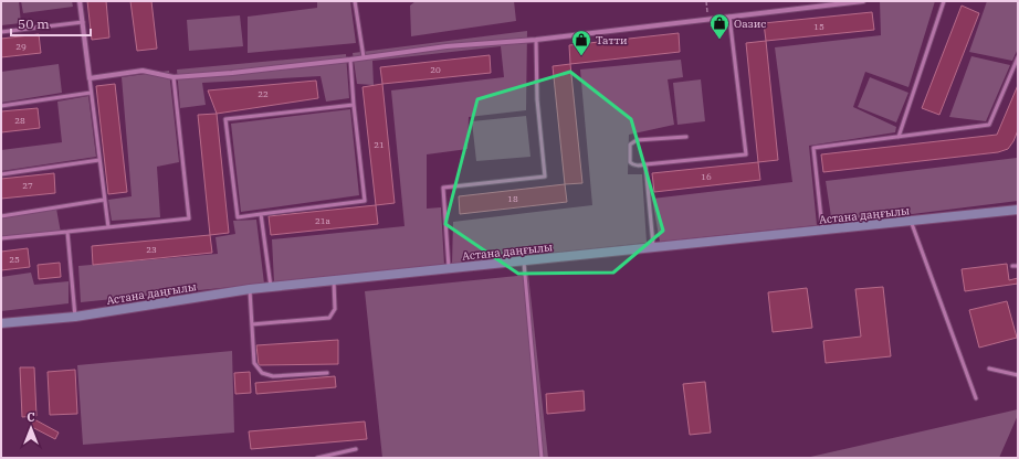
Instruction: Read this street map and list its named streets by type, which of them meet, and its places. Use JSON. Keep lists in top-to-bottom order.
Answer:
{
  "streets": {
    "street": ["Астана даңғылы"]
  },
  "places": {
    "shop": ["Оазис", "Татти"]
  },
  "house_numbers": [
    "15",
    "29",
    "20",
    "22",
    "28",
    "21",
    "16",
    "27",
    "18",
    "21а",
    "23",
    "25"
  ],
  "scale_bar": "50 m",
  "north": "top"
}
